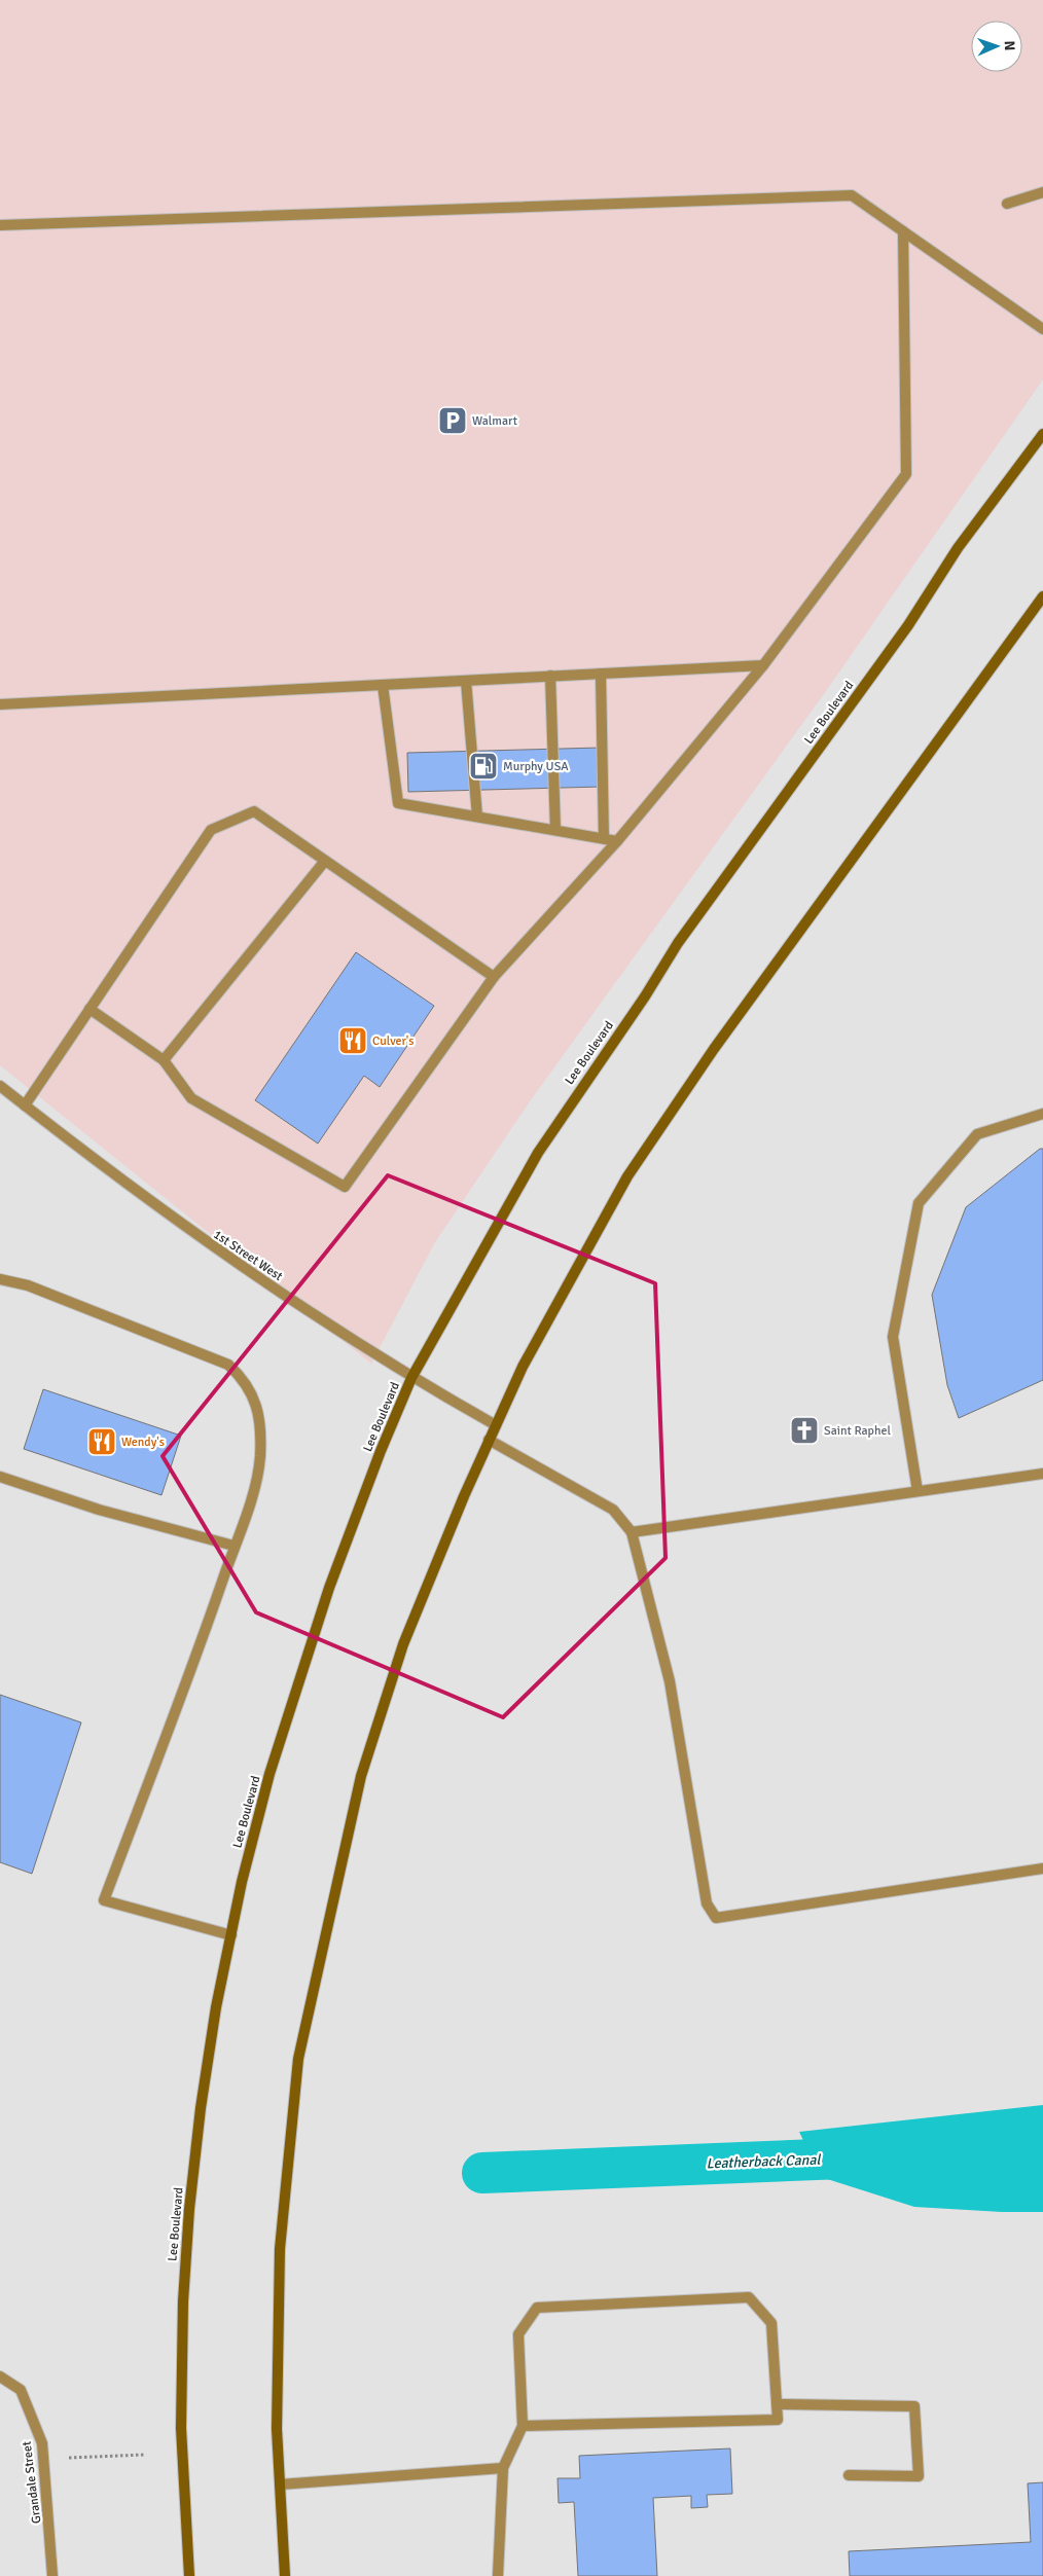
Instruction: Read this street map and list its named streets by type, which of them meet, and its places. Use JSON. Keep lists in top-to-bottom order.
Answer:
{
  "streets": {
    "main road": ["Lee Boulevard"],
    "street": ["1st Street West", "Grandale Street"]
  },
  "crossings": [
    ["Lee Boulevard", "1st Street West"]
  ],
  "water": ["Leatherback Canal"],
  "places": {
    "parking": ["Walmart"],
    "fuel station": ["Murphy USA"],
    "restaurant": ["Culver's", "Wendy's"],
    "church": ["Saint Raphel"]
  },
  "north": "right"
}
